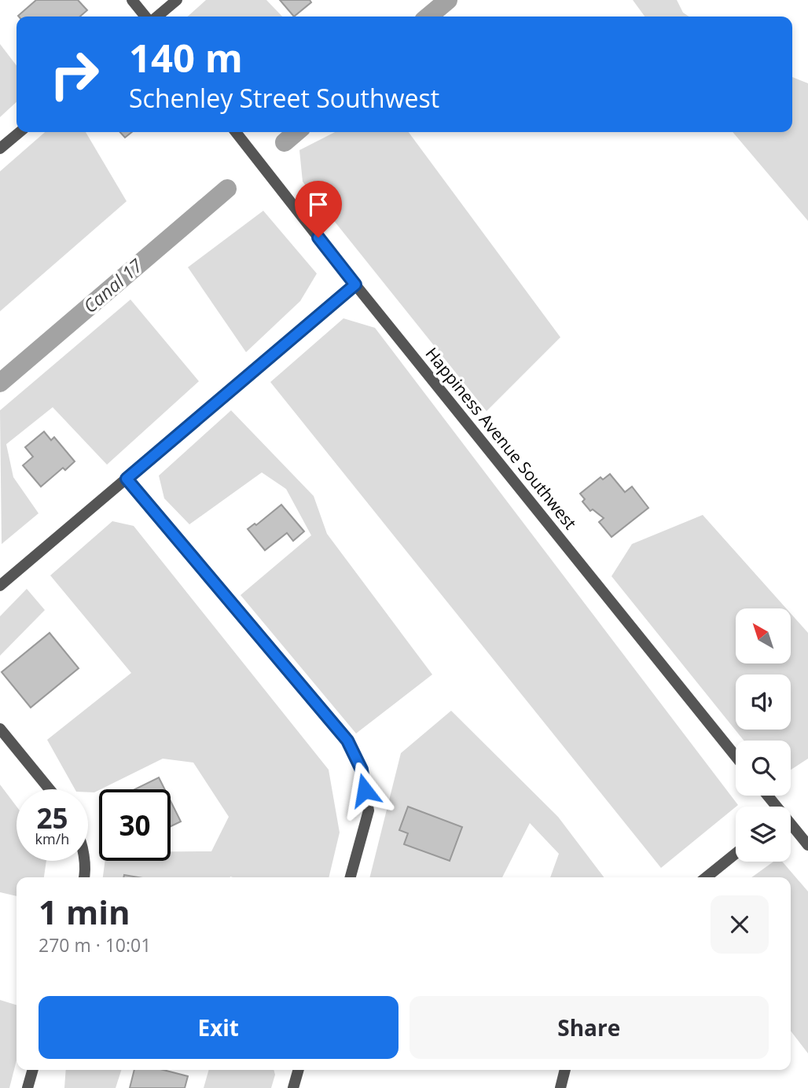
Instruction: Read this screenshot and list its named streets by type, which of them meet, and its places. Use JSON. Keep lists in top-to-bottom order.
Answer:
{
  "streets": {
    "street": ["Happiness Avenue Southwest"]
  },
  "water": ["Canal 17"],
  "north": "top left",
  "page": {
    "turn": ["140 m", "Schenley Street Southwest"],
    "speed": "25 km/h",
    "limit": "30",
    "heading": ["1 min", "270 m · 10:01"],
    "buttons": ["Exit", "Share"]
  }
}
